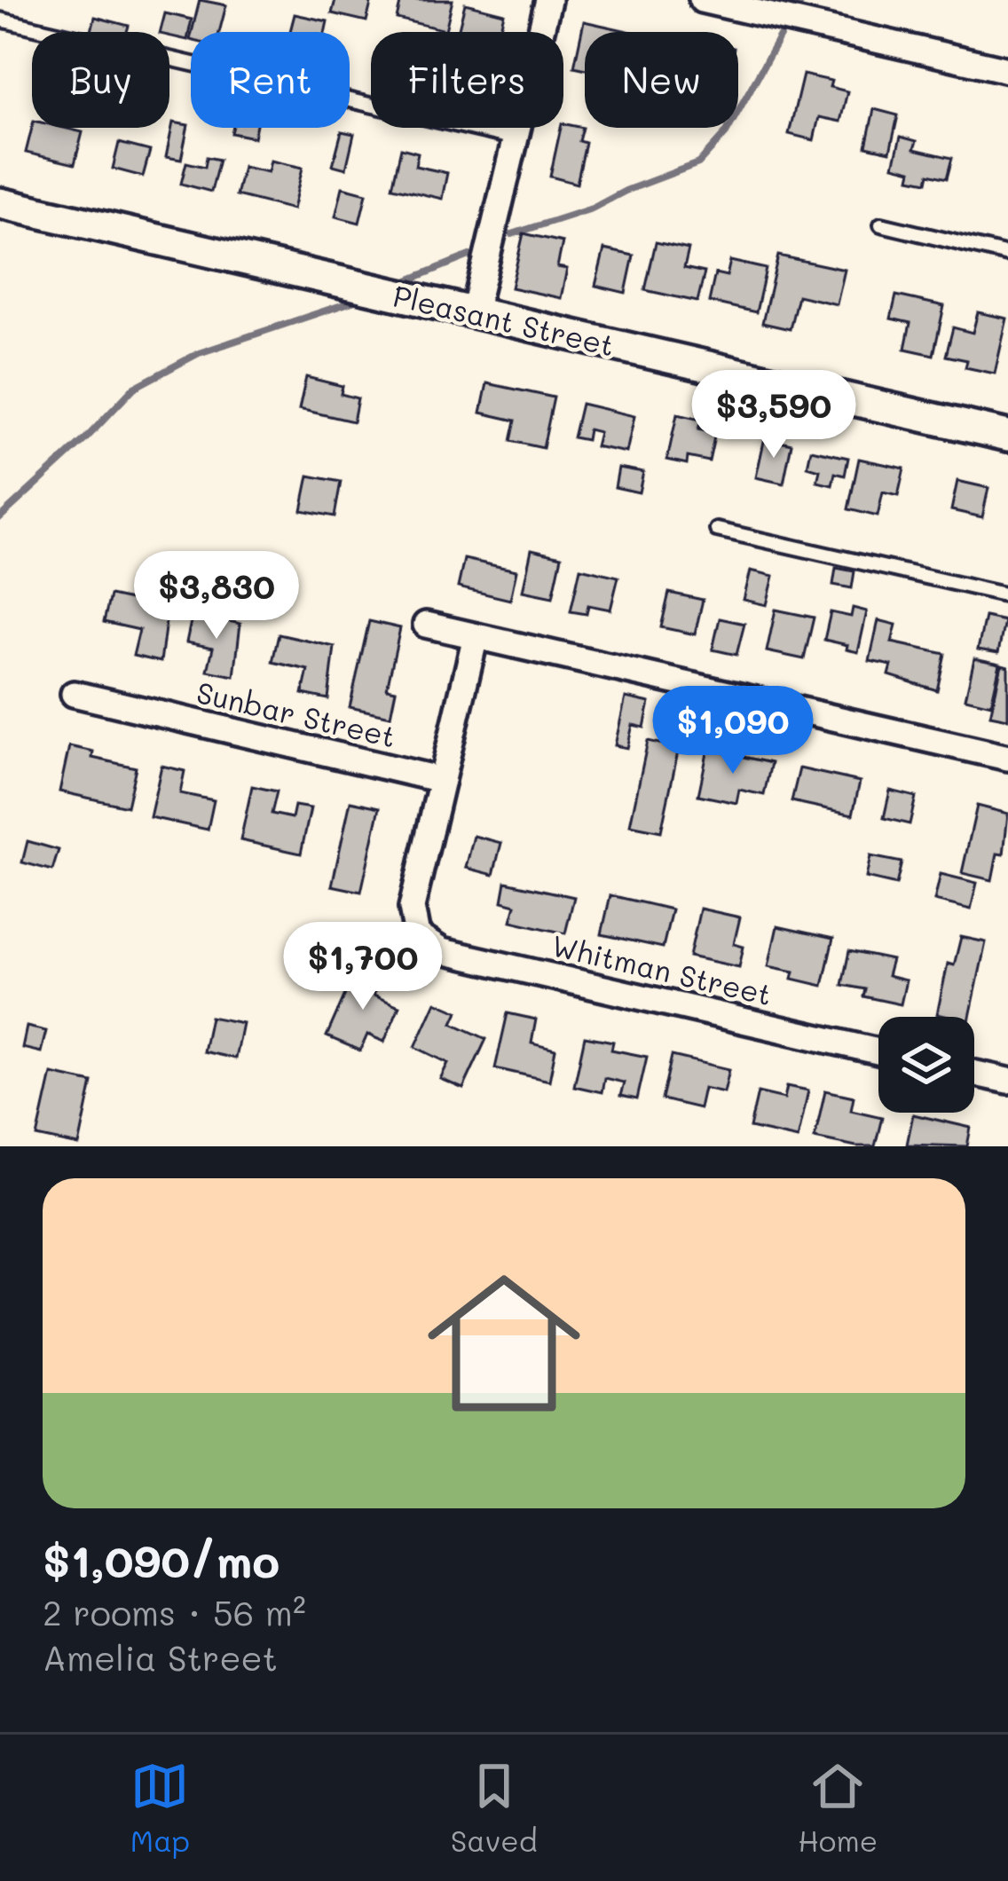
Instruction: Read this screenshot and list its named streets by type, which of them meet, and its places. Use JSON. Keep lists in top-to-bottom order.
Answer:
{
  "streets": {
    "street": ["Pleasant Street", "Sunbar Street", "Whitman Street"]
  },
  "crossings": [
    ["Sunbar Street", "Whitman Street"]
  ],
  "page": {
    "chip": [
      "Buy",
      "Rent",
      "Filters",
      "New"
    ],
    "price": [
      "$3,590",
      "$3,830",
      "$1,090",
      "$1,700"
    ],
    "list": [
      {
        "name": "$1,090/mo",
        "note": "2 rooms · 56 m² · Amelia Street"
      }
    ],
    "tabs": ["Map", "Saved", "Home"]
  }
}
